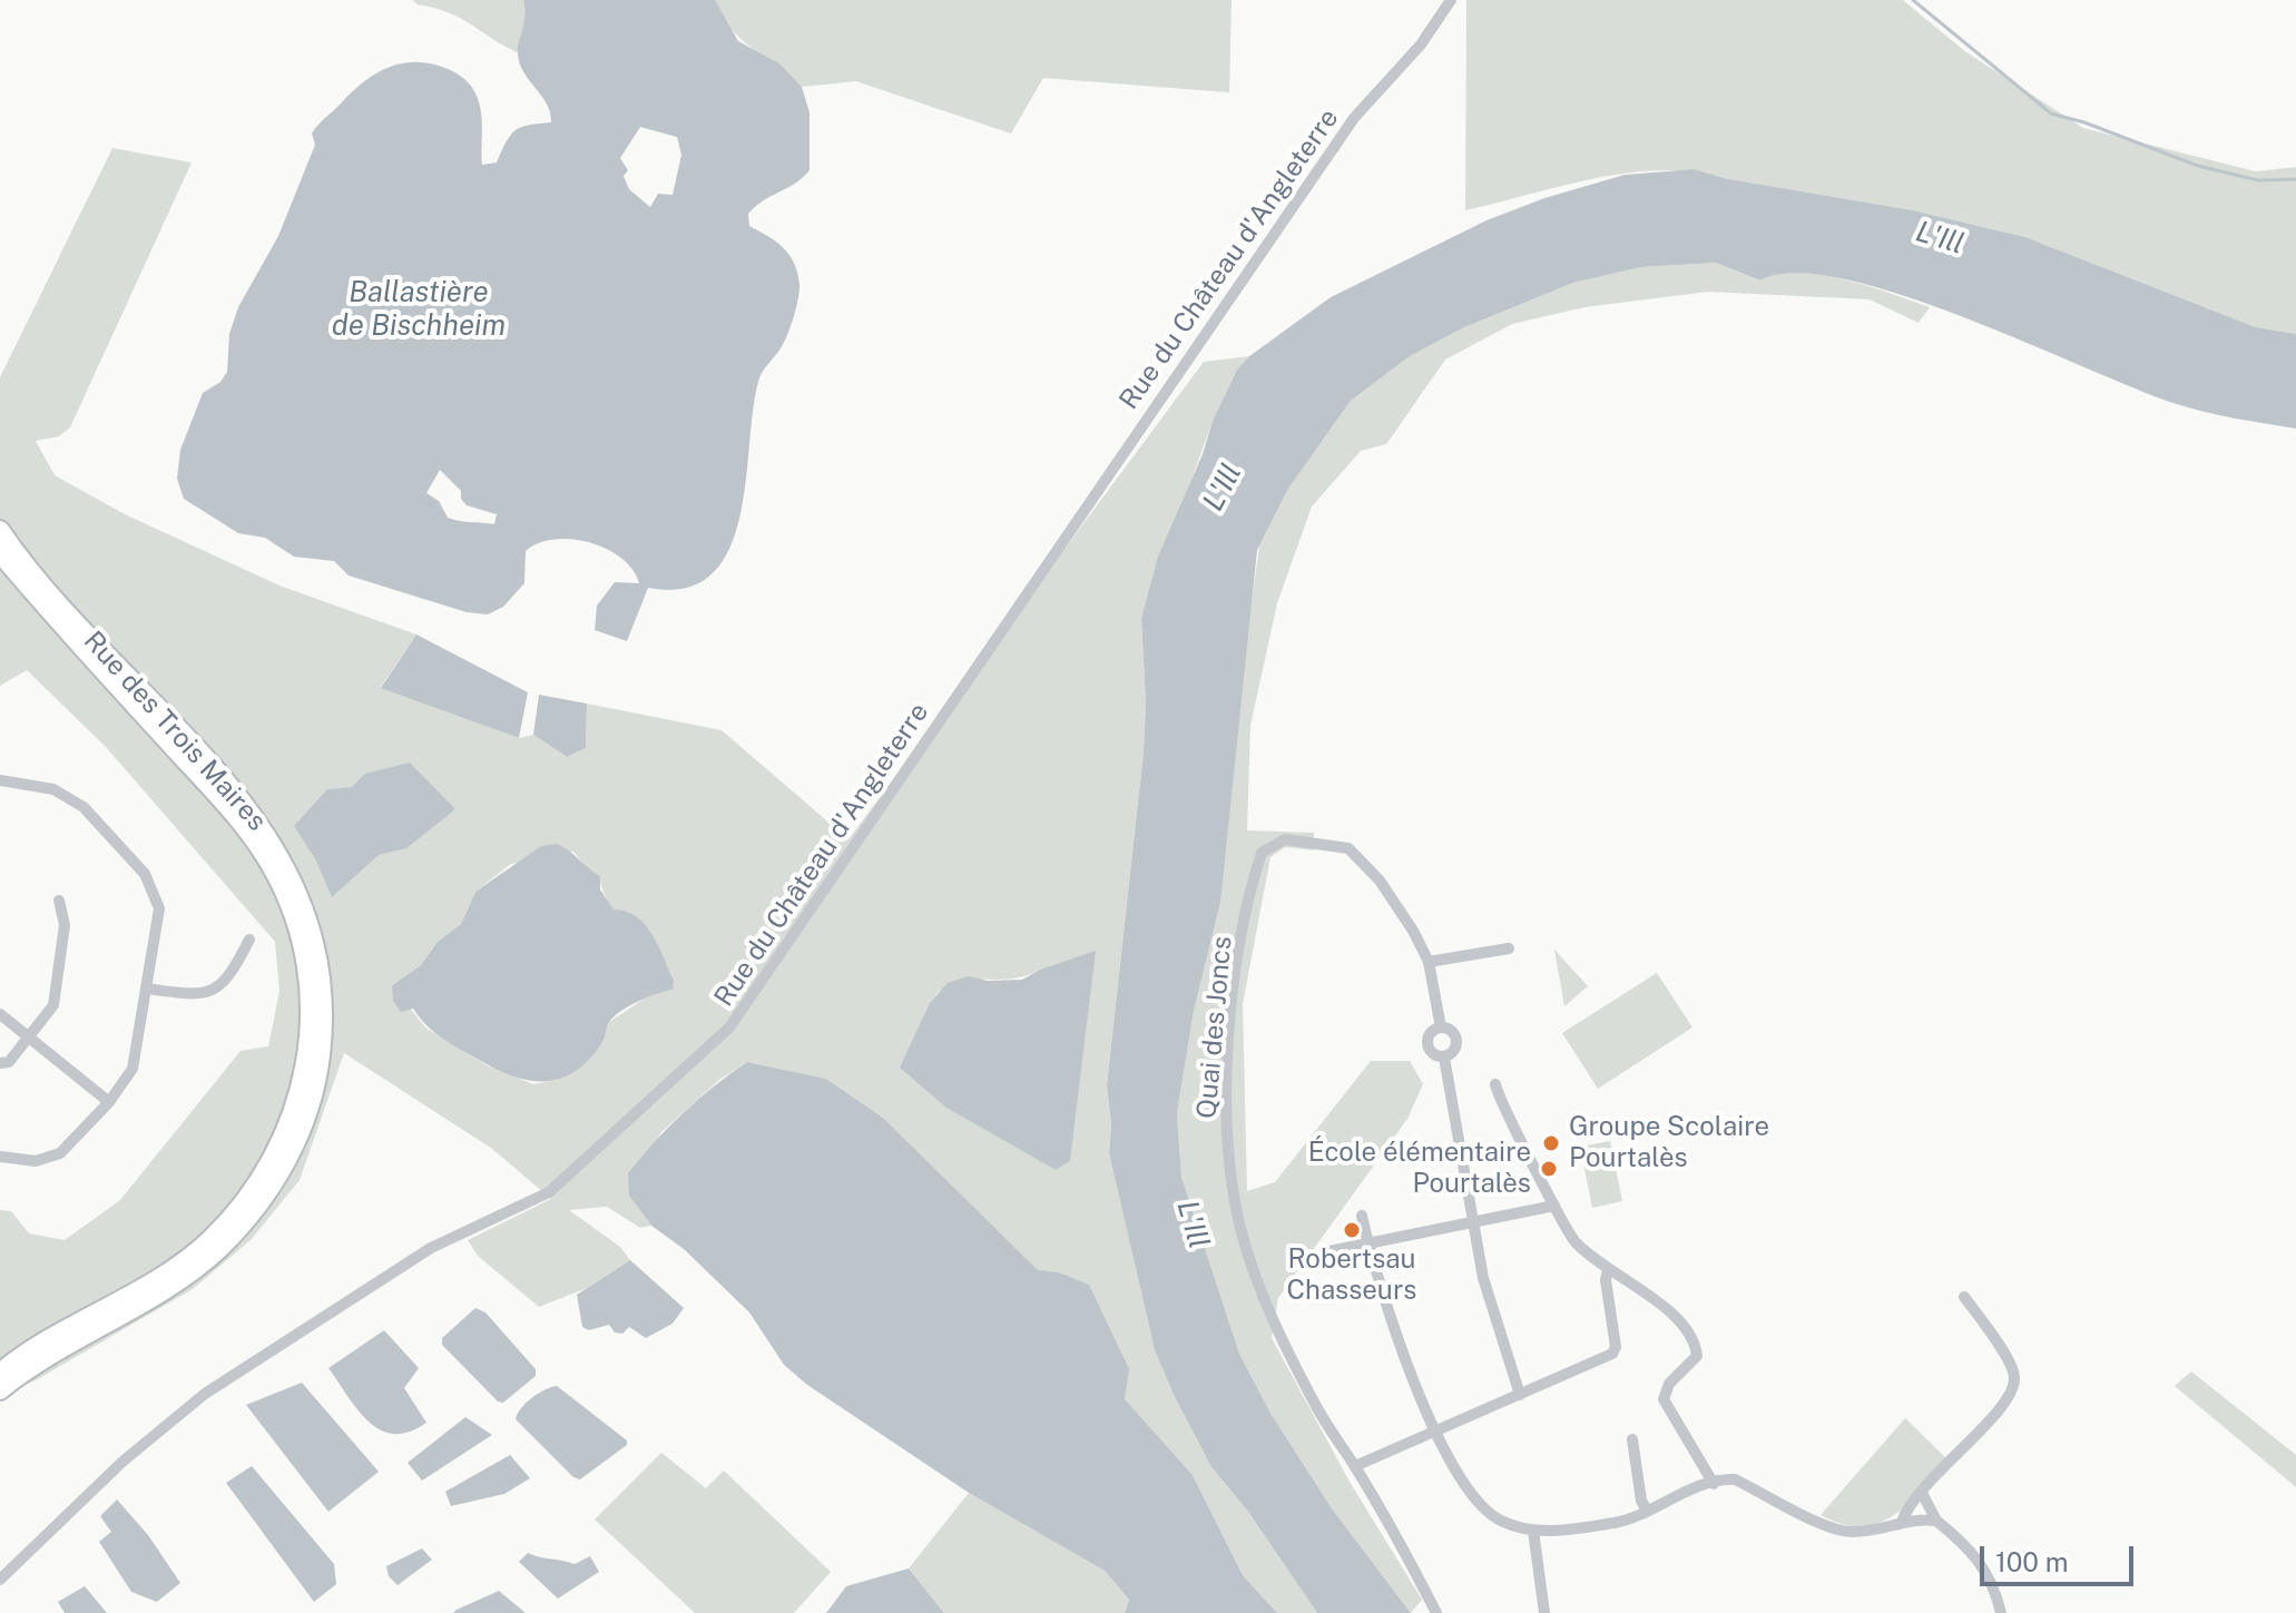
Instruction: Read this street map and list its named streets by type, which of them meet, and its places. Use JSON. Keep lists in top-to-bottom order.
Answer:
{
  "streets": {
    "main road": ["Rue des Trois Maires"],
    "street": ["Rue du Château d'Angleterre", "Quai des Joncs"]
  },
  "water": ["L'Ill", "Ballastière de Bischheim"],
  "places": ["Groupe Scolaire Pourtalès", "École élémentaire Pourtalès", "Robertsau Chasseurs"],
  "scale_bar": "100 m"
}
